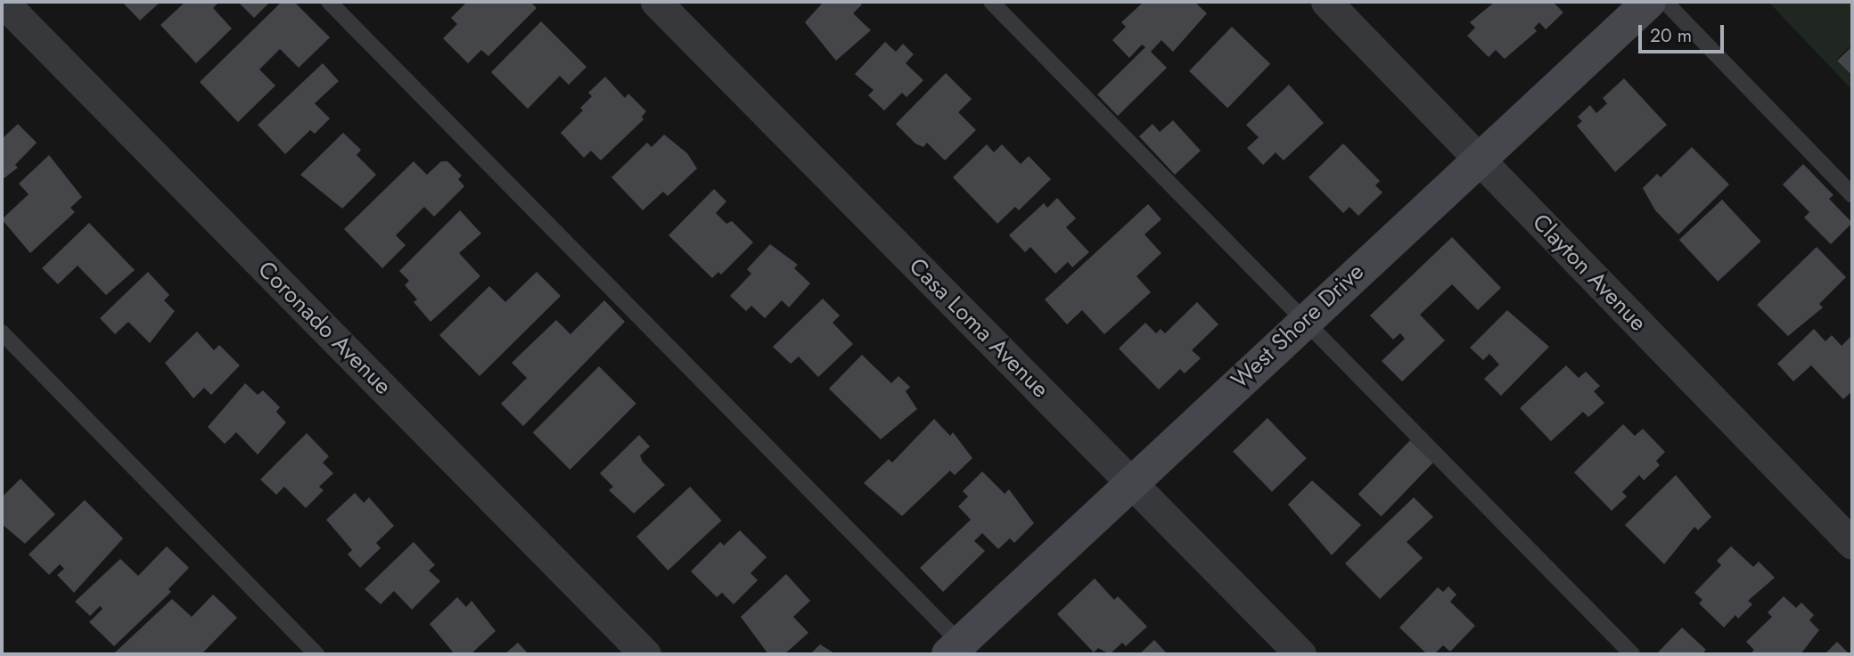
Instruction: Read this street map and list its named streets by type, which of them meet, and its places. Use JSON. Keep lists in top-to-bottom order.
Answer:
{
  "streets": {
    "street": [
      "Clayton Avenue",
      "West Shore Drive",
      "Coronado Avenue",
      "Casa Loma Avenue"
    ]
  },
  "crossings": [
    ["Clayton Avenue", "West Shore Drive"],
    ["West Shore Drive", "Casa Loma Avenue"]
  ],
  "scale_bar": "20 m"
}
